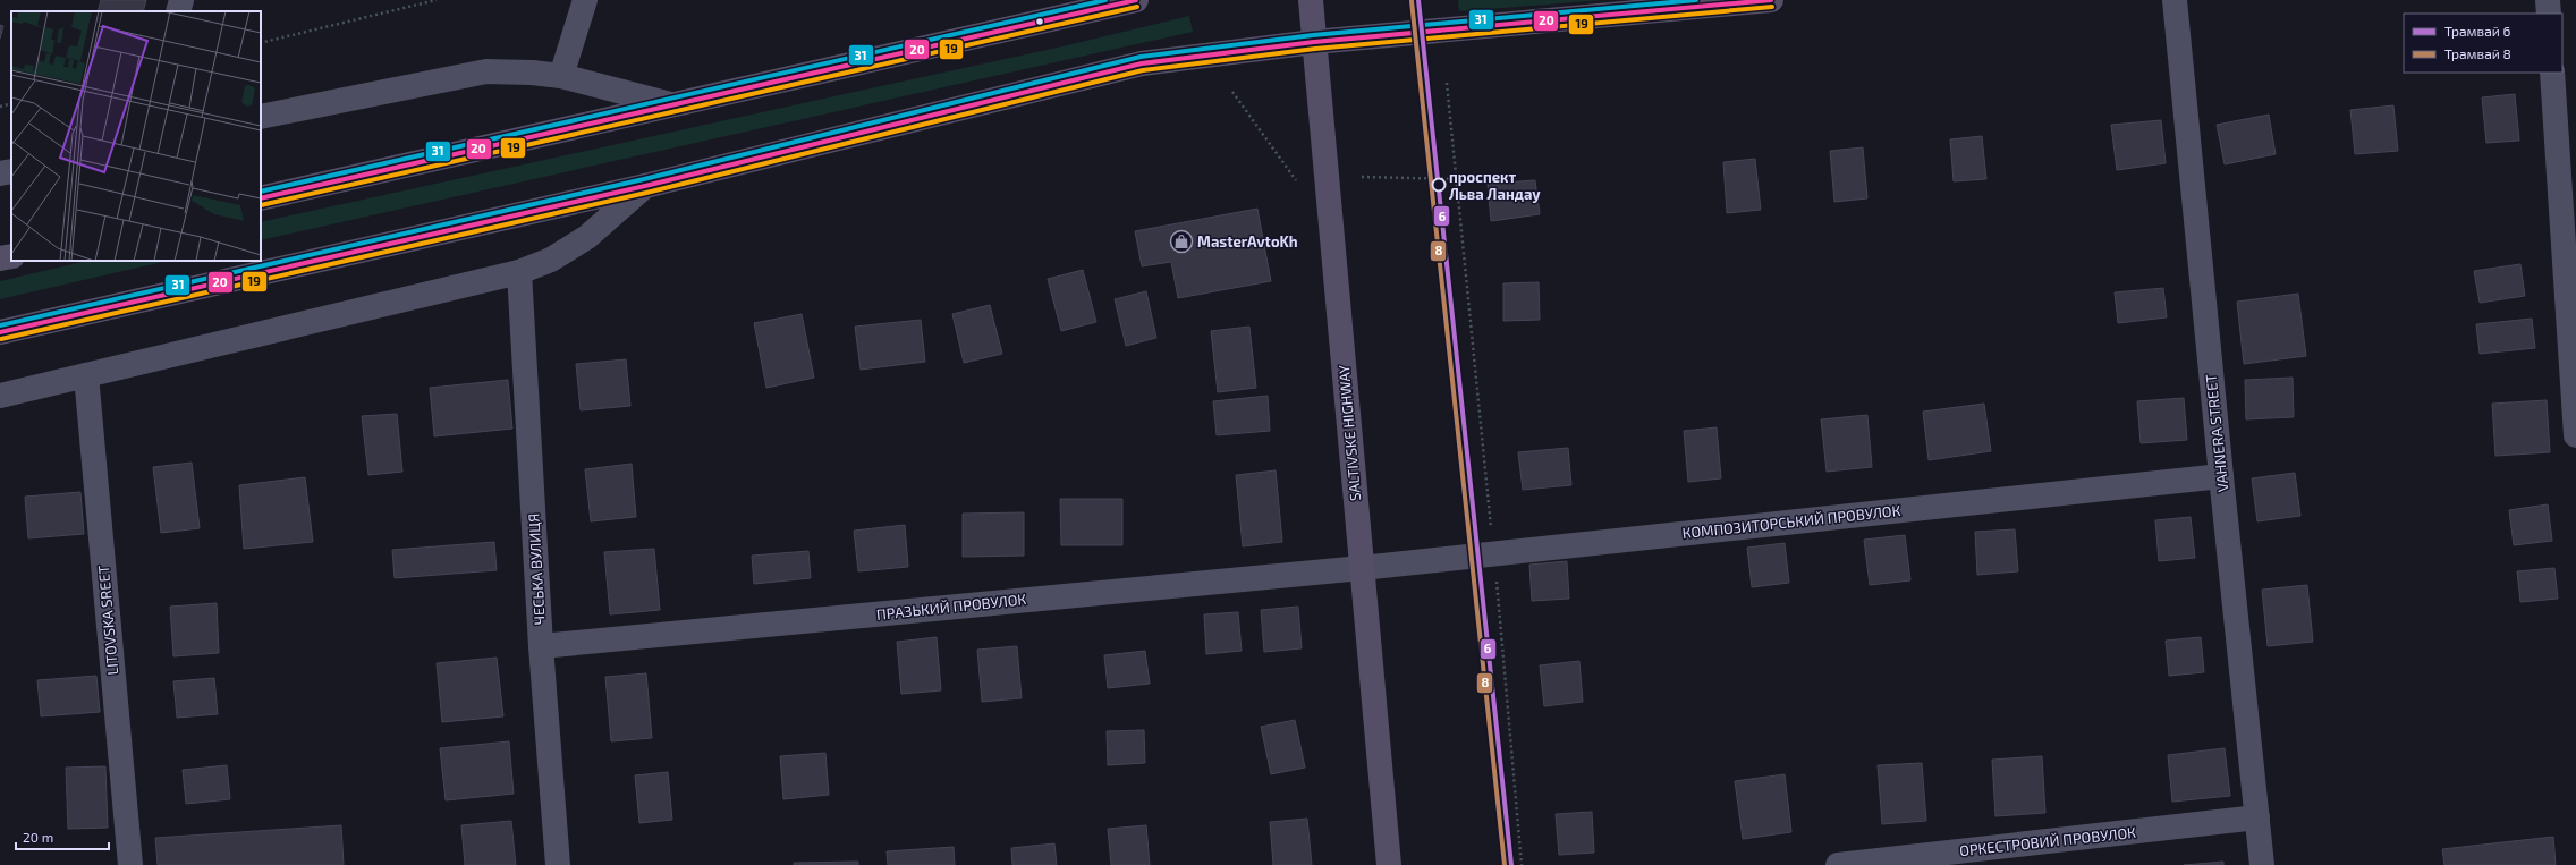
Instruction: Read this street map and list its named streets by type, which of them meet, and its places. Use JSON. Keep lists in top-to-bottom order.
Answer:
{
  "streets": {
    "main road": ["SALTIVSKE HIGHWAY"],
    "street": [
      "VAHNERA STREET",
      "КОМПОЗИТОРСЬКИЙ ПРОВУЛОК",
      "ЧЕСЬКА ВУЛИЦЯ",
      "ПРАЗЬКИЙ ПРОВУЛОК",
      "LITOVSKA SREET",
      "ОРКЕСТРОВИЙ ПРОВУЛОК"
    ]
  },
  "crossings": [
    ["SALTIVSKE HIGHWAY", "КОМПОЗИТОРСЬКИЙ ПРОВУЛОК"],
    ["SALTIVSKE HIGHWAY", "ПРАЗЬКИЙ ПРОВУЛОК"],
    ["VAHNERA STREET", "КОМПОЗИТОРСЬКИЙ ПРОВУЛОК"],
    ["VAHNERA STREET", "ОРКЕСТРОВИЙ ПРОВУЛОК"],
    ["КОМПОЗИТОРСЬКИЙ ПРОВУЛОК", "ПРАЗЬКИЙ ПРОВУЛОК"],
    ["ЧЕСЬКА ВУЛИЦЯ", "ПРАЗЬКИЙ ПРОВУЛОК"]
  ],
  "places": {
    "other": ["проспект Льва Ландау"],
    "shop": ["MasterAvtoKh"]
  },
  "lines": [
    "tram line 6",
    "transit line 20",
    "transit line 31",
    "tram line 8",
    "transit line 19"
  ],
  "legend": ["Трамвай 6", "Трамвай 8"],
  "scale_bar": "20 m"
}
